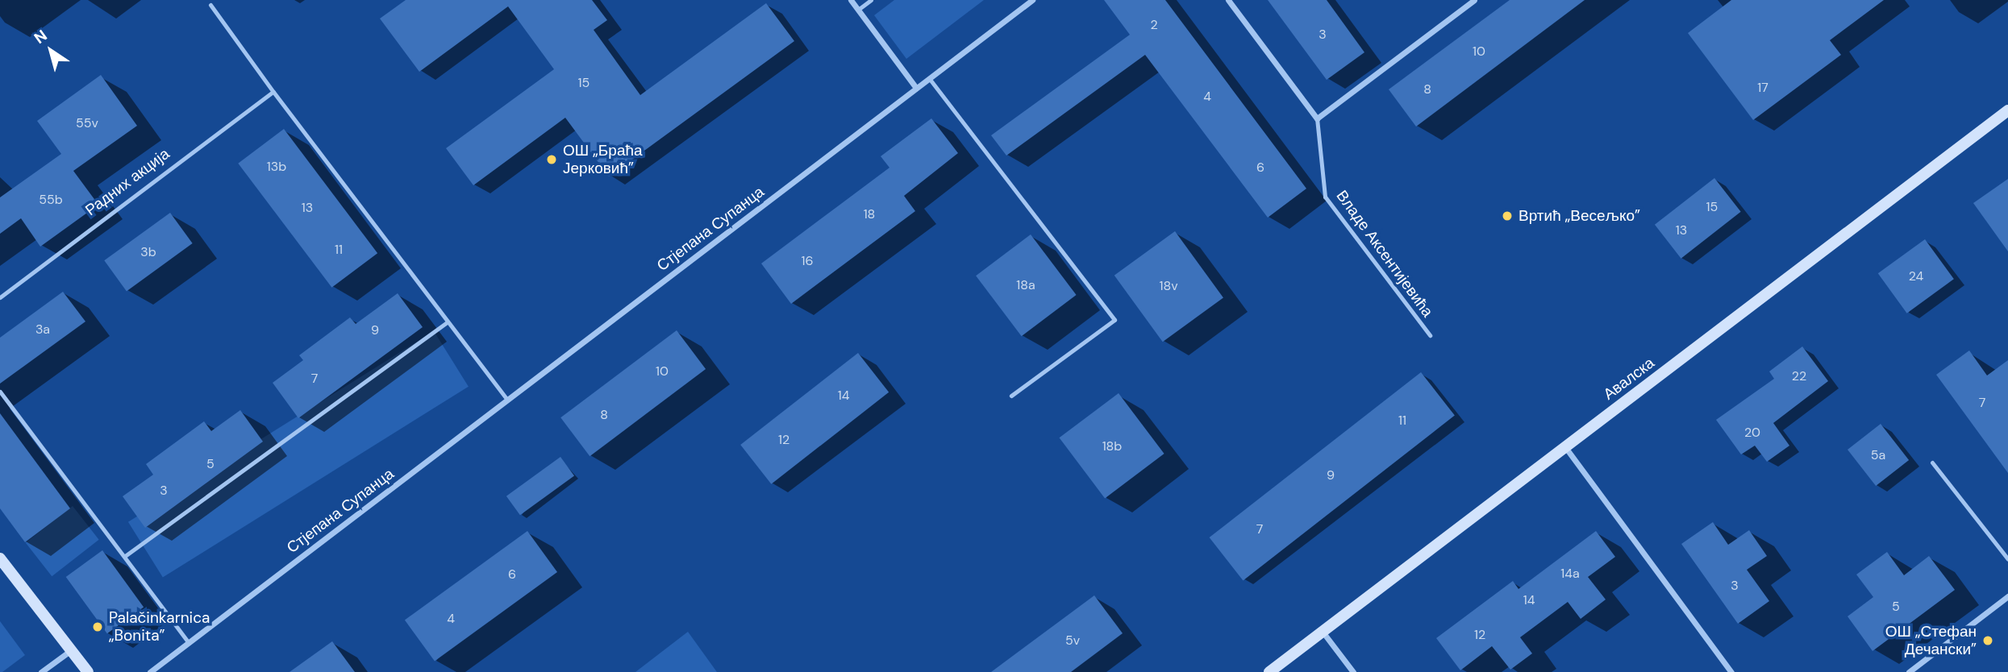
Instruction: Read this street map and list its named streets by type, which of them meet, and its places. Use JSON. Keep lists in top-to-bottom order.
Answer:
{
  "streets": {
    "main road": ["Авалска"],
    "street": ["Стјепана Супанца"],
    "lane": ["Радних акција", "Владе Аксентијевића"]
  },
  "places": [
    "ОШ „Браћа Јерковић”",
    "Вртић „Весељко”",
    "Palačinkarnica „Bonita”",
    "ОШ „Стефан Дечански”"
  ],
  "house_numbers": [
    "2",
    "3",
    "10",
    "15",
    "17",
    "8",
    "4",
    "55v",
    "13b",
    "6",
    "55b",
    "15",
    "13",
    "18",
    "13",
    "11",
    "3b",
    "16",
    "24",
    "18a",
    "18v",
    "3a",
    "9",
    "10",
    "22",
    "7",
    "14",
    "7",
    "8",
    "11",
    "20",
    "12",
    "18b",
    "5a",
    "5",
    "9",
    "3",
    "7",
    "14a",
    "6",
    "3",
    "14",
    "5",
    "4",
    "12",
    "5v"
  ],
  "north": "top left"
}
